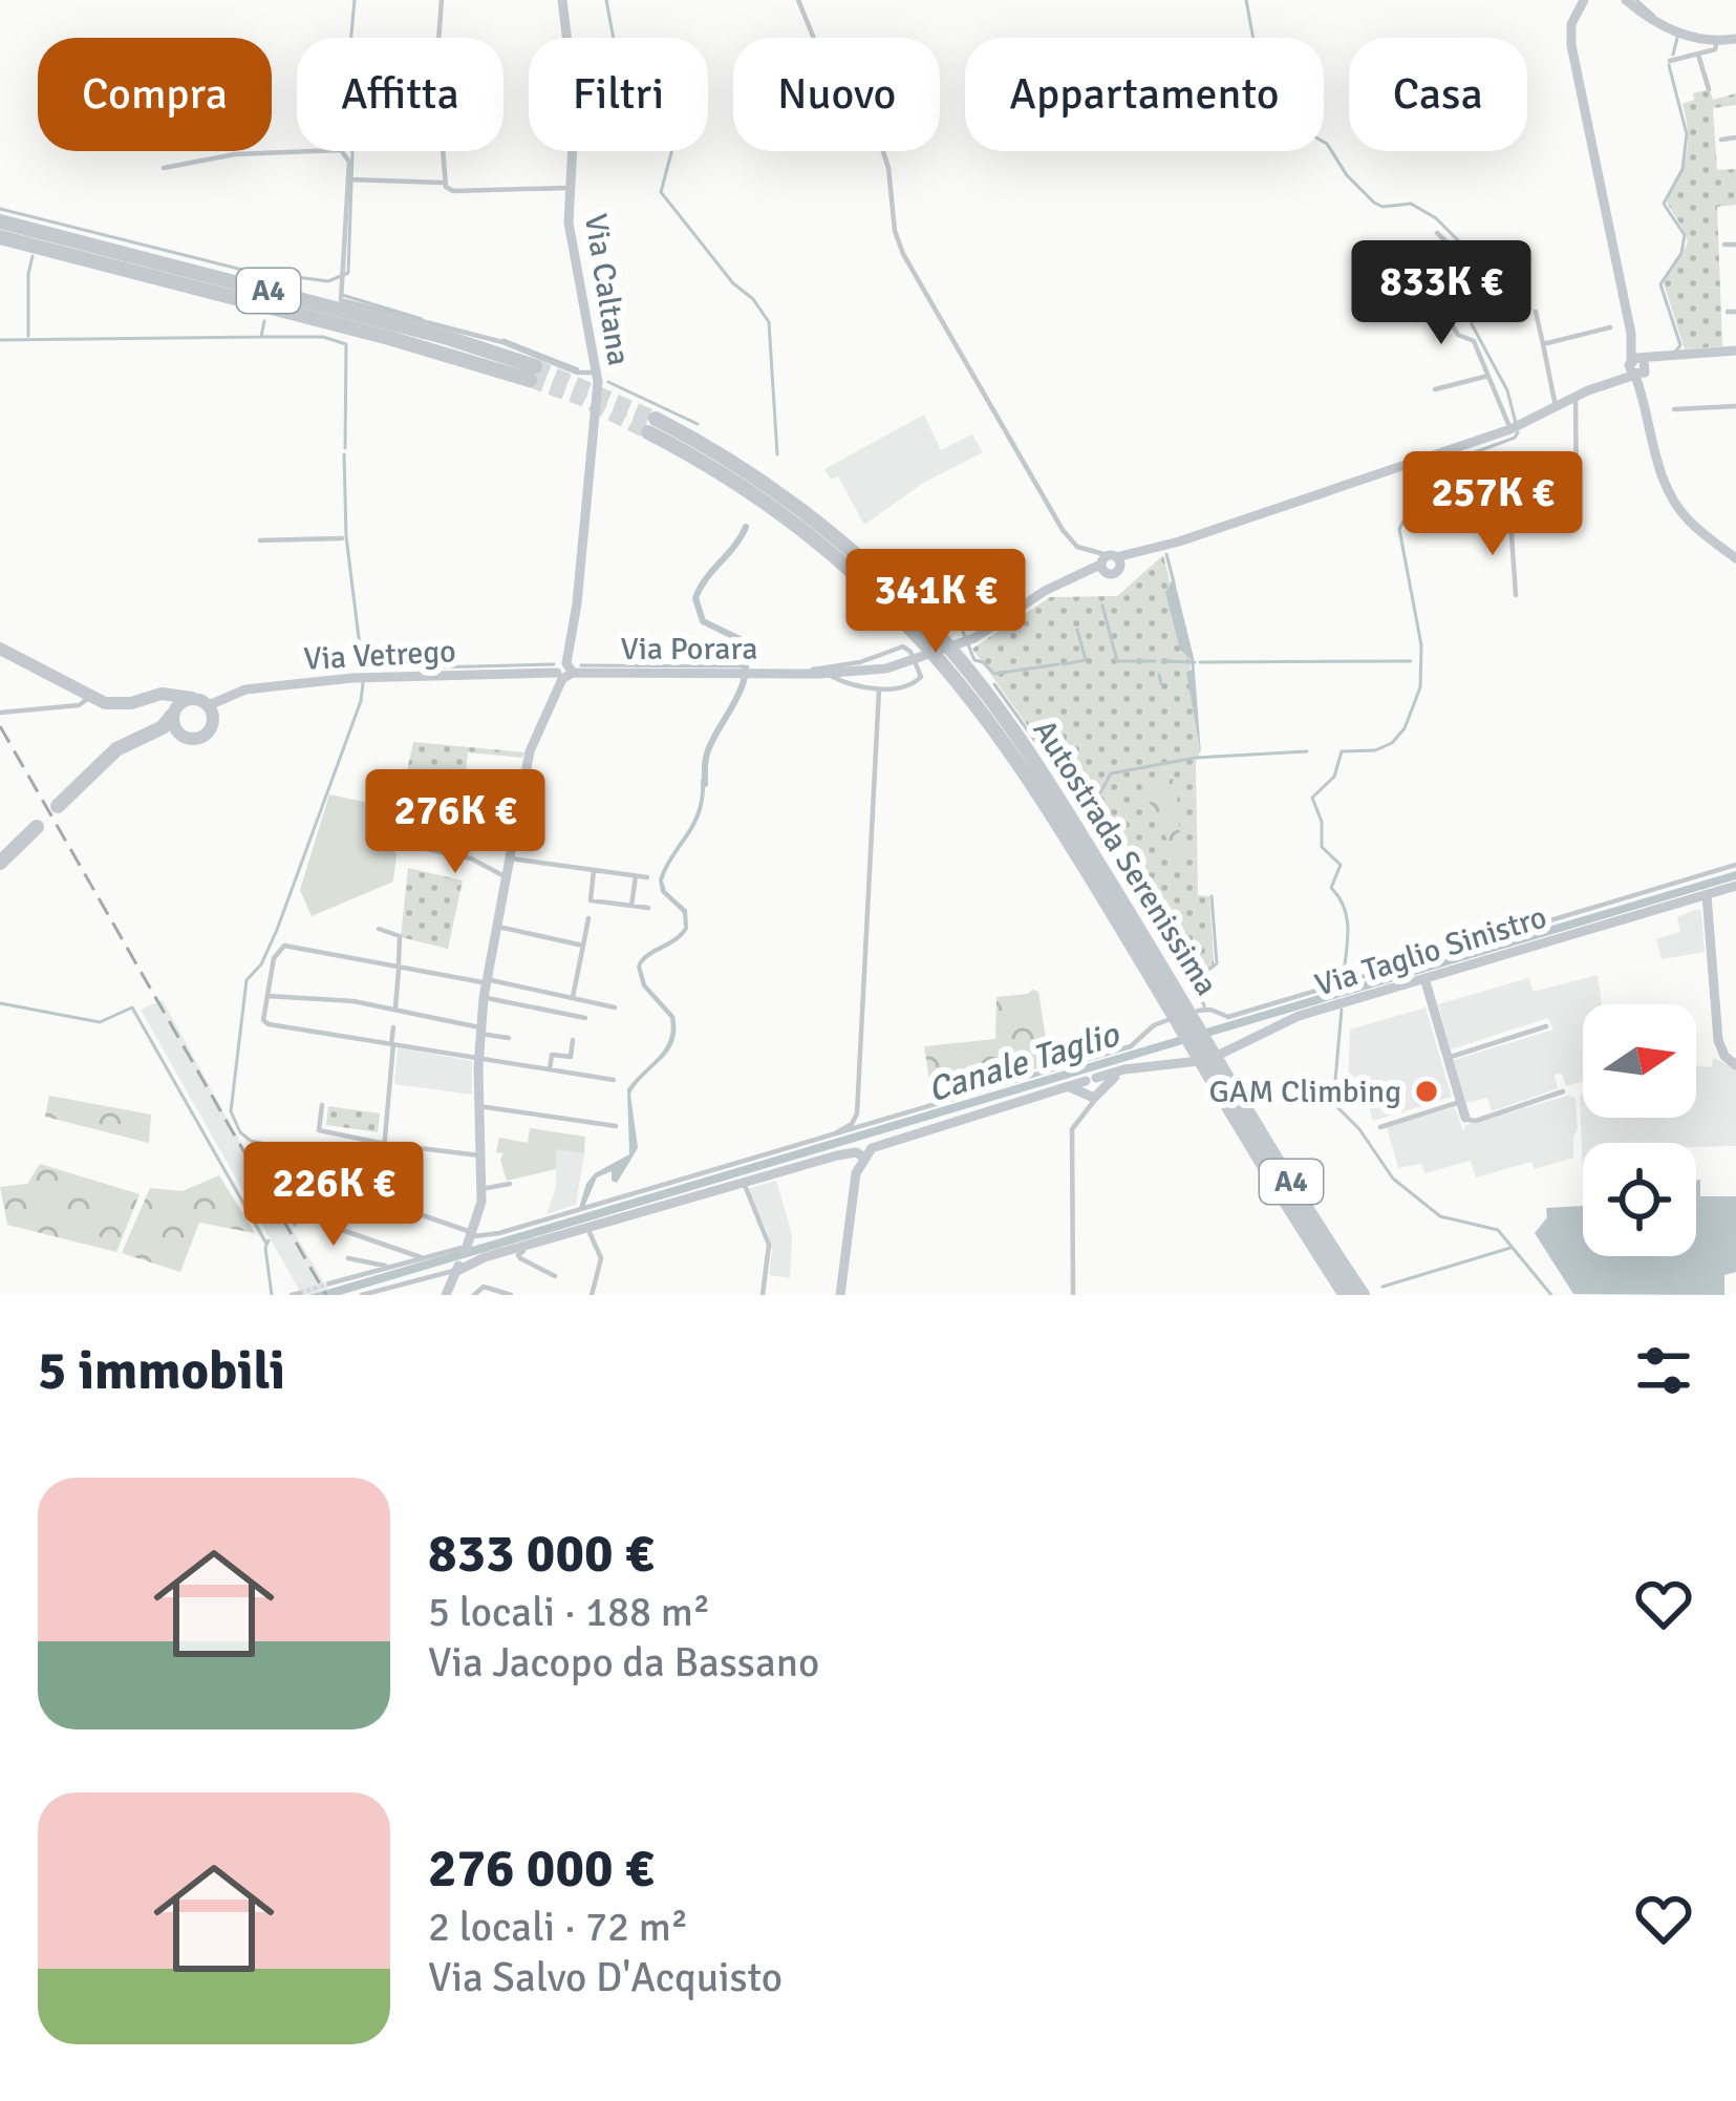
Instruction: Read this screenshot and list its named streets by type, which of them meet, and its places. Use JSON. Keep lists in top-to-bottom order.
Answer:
{
  "streets": {
    "highway": ["A4", "Autostrada Serenissima"],
    "main road": [
      "Via Caltana",
      "Via Porara",
      "Via Vetrego",
      "Via Taglio Sinistro"
    ]
  },
  "crossings": [
    ["Via Caltana", "Via Porara"],
    ["Via Caltana", "Via Vetrego"],
    ["Via Caltana", "Via Taglio Sinistro"],
    ["Via Porara", "Via Vetrego"]
  ],
  "water": ["Canale Taglio"],
  "places": ["GAM Climbing"],
  "north": "right",
  "page": {
    "chip": [
      "Compra",
      "Affitta",
      "Filtri",
      "Nuovo",
      "Appartamento",
      "Casa"
    ],
    "price": [
      "833K €",
      "257K €",
      "341K €",
      "276K €",
      "226K €"
    ],
    "heading": "5 immobili",
    "list": [
      {
        "name": "833 000 €",
        "note": "5 locali · 188 m² · Via Jacopo da Bassano"
      },
      {
        "name": "276 000 €",
        "note": "2 locali · 72 m² · Via Salvo D'Acquisto"
      }
    ]
  }
}
